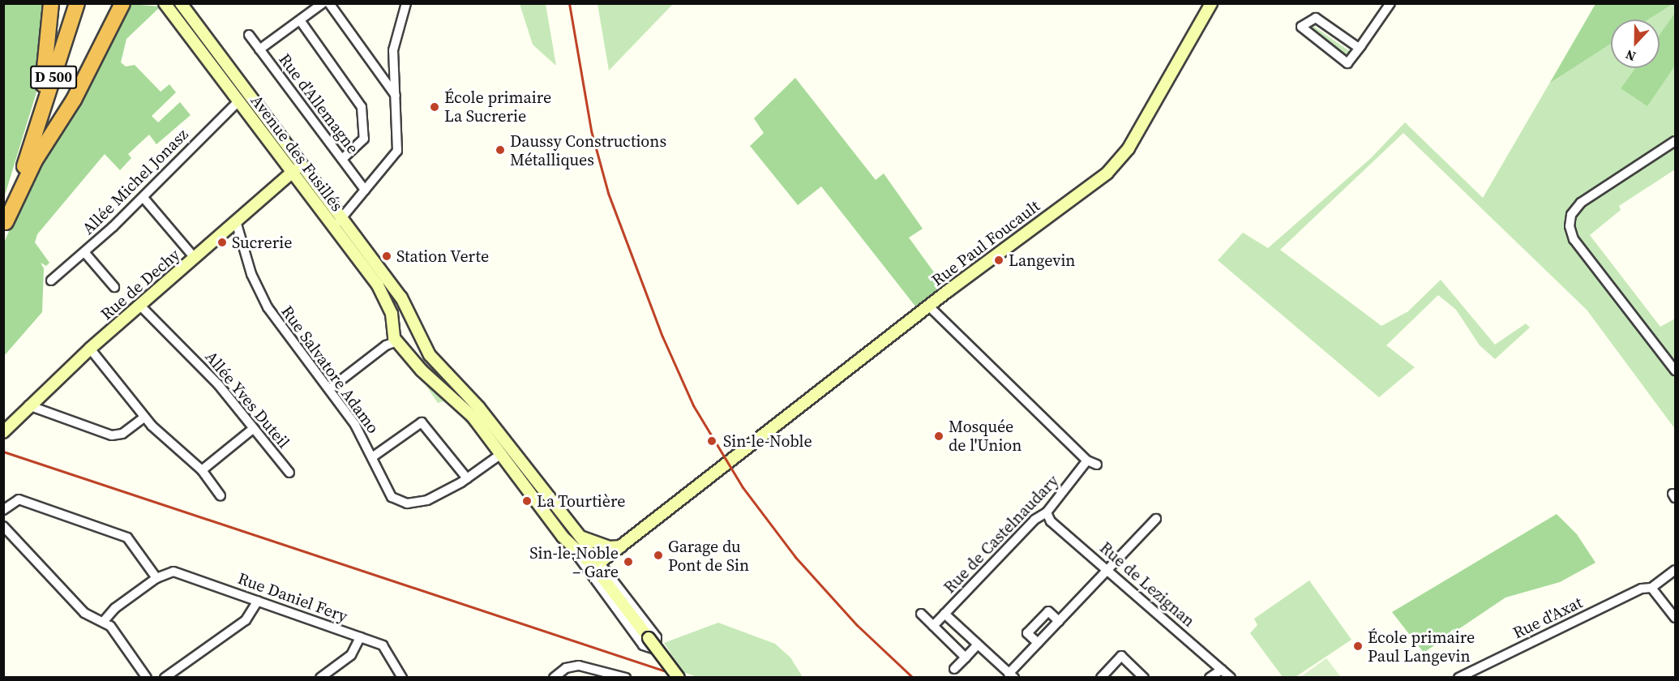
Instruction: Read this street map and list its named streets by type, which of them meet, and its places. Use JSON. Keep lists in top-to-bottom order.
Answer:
{
  "streets": {
    "highway": ["D 500"],
    "main road": ["Avenue des Fusillés", "Rue Paul Foucault", "Rue de Dechy"],
    "street": [
      "Rue d'Allemagne",
      "Allée Michel Jonasz",
      "Rue Salvatore Adamo",
      "Allée Yves Duteil",
      "Rue de Castelnaudary",
      "Rue de Lezignan",
      "Rue Daniel Fery",
      "Rue d'Axat"
    ]
  },
  "crossings": [
    ["Avenue des Fusillés", "Allée Michel Jonasz"],
    ["Avenue des Fusillés", "Rue Paul Foucault"],
    ["Avenue des Fusillés", "Rue de Dechy"],
    ["Avenue des Fusillés", "Rue Salvatore Adamo"],
    ["Rue de Dechy", "Rue Salvatore Adamo"],
    ["Rue de Dechy", "Allée Yves Duteil"],
    ["Rue de Castelnaudary", "Rue de Lezignan"]
  ],
  "places": [
    "École primaire La Sucrerie",
    "Daussy Constructions Métalliques",
    "Sucrerie",
    "Station Verte",
    "Langevin",
    "Mosquée de l'Union",
    "Sin-le-Noble",
    "La Tourtière",
    "Garage du Pont de Sin",
    "Sin-le-Noble – Gare",
    "École primaire Paul Langevin"
  ],
  "north": "bottom"
}
